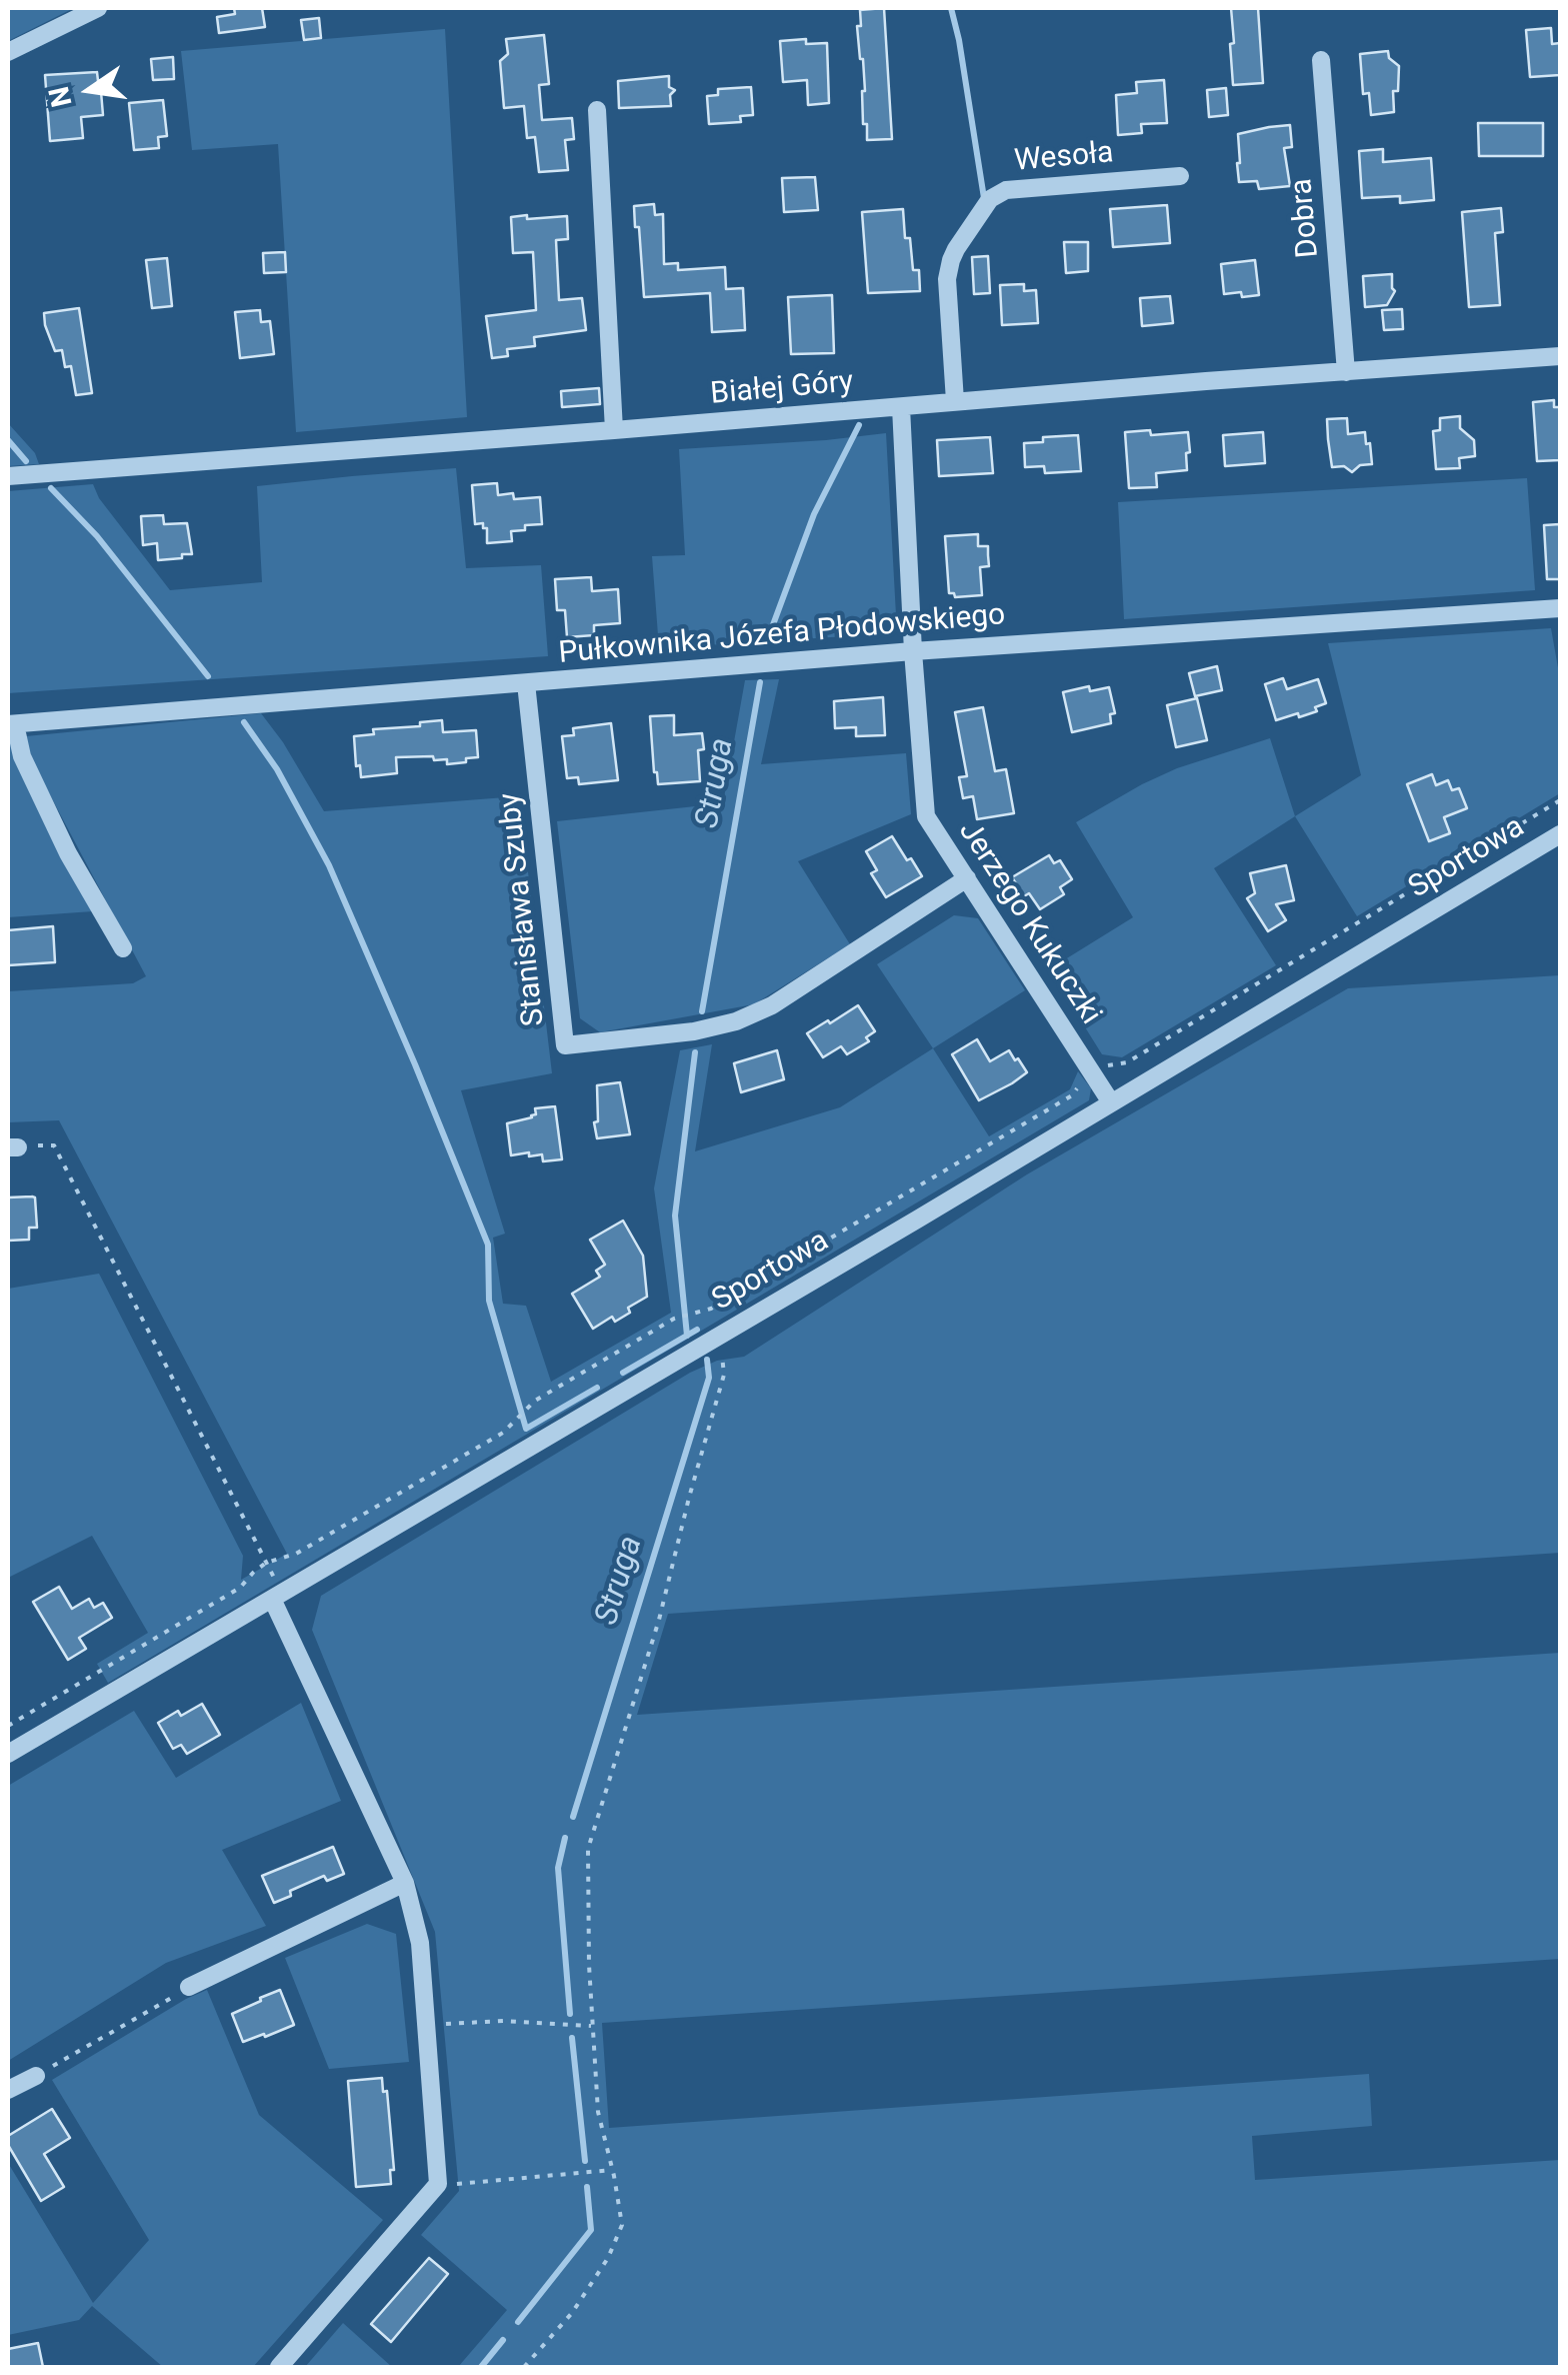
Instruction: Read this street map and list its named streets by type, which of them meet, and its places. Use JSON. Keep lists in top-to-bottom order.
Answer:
{
  "streets": {
    "street": [
      "Wesoła",
      "Dobra",
      "Białej Góry",
      "Pułkownika Józefa Płodowskiego",
      "Sportowa",
      "Stanisława Szuby",
      "Jerzego Kukuczki"
    ]
  },
  "crossings": [
    ["Wesoła", "Białej Góry"],
    ["Dobra", "Białej Góry"],
    ["Białej Góry", "Jerzego Kukuczki"],
    ["Pułkownika Józefa Płodowskiego", "Stanisława Szuby"],
    ["Pułkownika Józefa Płodowskiego", "Jerzego Kukuczki"],
    ["Sportowa", "Jerzego Kukuczki"],
    ["Stanisława Szuby", "Jerzego Kukuczki"]
  ],
  "water": ["Struga"],
  "north": "left"
}
